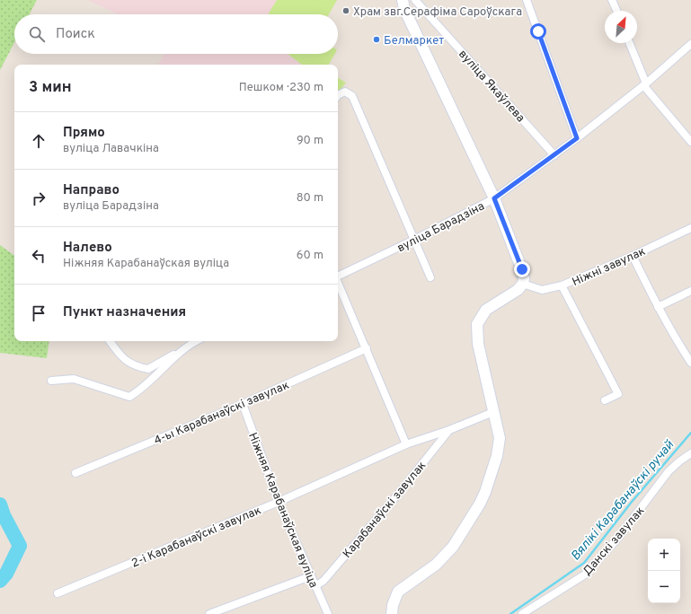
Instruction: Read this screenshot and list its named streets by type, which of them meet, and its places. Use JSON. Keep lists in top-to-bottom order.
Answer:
{
  "streets": {
    "street": [
      "вуліца Якаўлева",
      "вуліца Барадзіна",
      "Ніжні завулак",
      "4-ы Карабанаўскі завулак",
      "Карабанаўскі завулак",
      "Ніжняя Карабанаўская вуліца",
      "2-і Карабанаўскі завулак",
      "Данскі завулак"
    ]
  },
  "crossings": [
    ["вуліца Якаўлева", "вуліца Барадзіна"],
    ["4-ы Карабанаўскі завулак", "Ніжняя Карабанаўская вуліца"],
    ["Карабанаўскі завулак", "Ніжняя Карабанаўская вуліца"],
    ["Карабанаўскі завулак", "2-і Карабанаўскі завулак"],
    ["Ніжняя Карабанаўская вуліца", "2-і Карабанаўскі завулак"]
  ],
  "water": ["Вялікі Карабанаўскі ручай"],
  "places": ["Храм звг.Серафіма Сароўскага", "Белмаркет"],
  "north": "top right",
  "page": {
    "search": "Поиск",
    "heading": ["3 мин", "Пешком · 230 m"],
    "list": [
      ["Прямо", "вуліца Лавачкіна", "90 m"],
      ["Направо", "вуліца Барадзіна", "80 m"],
      ["Налево", "Ніжняя Карабанаўская вуліца", "60 m"],
      "Пункт назначения"
    ],
    "map_buttons": ["+", "−"]
  }
}
